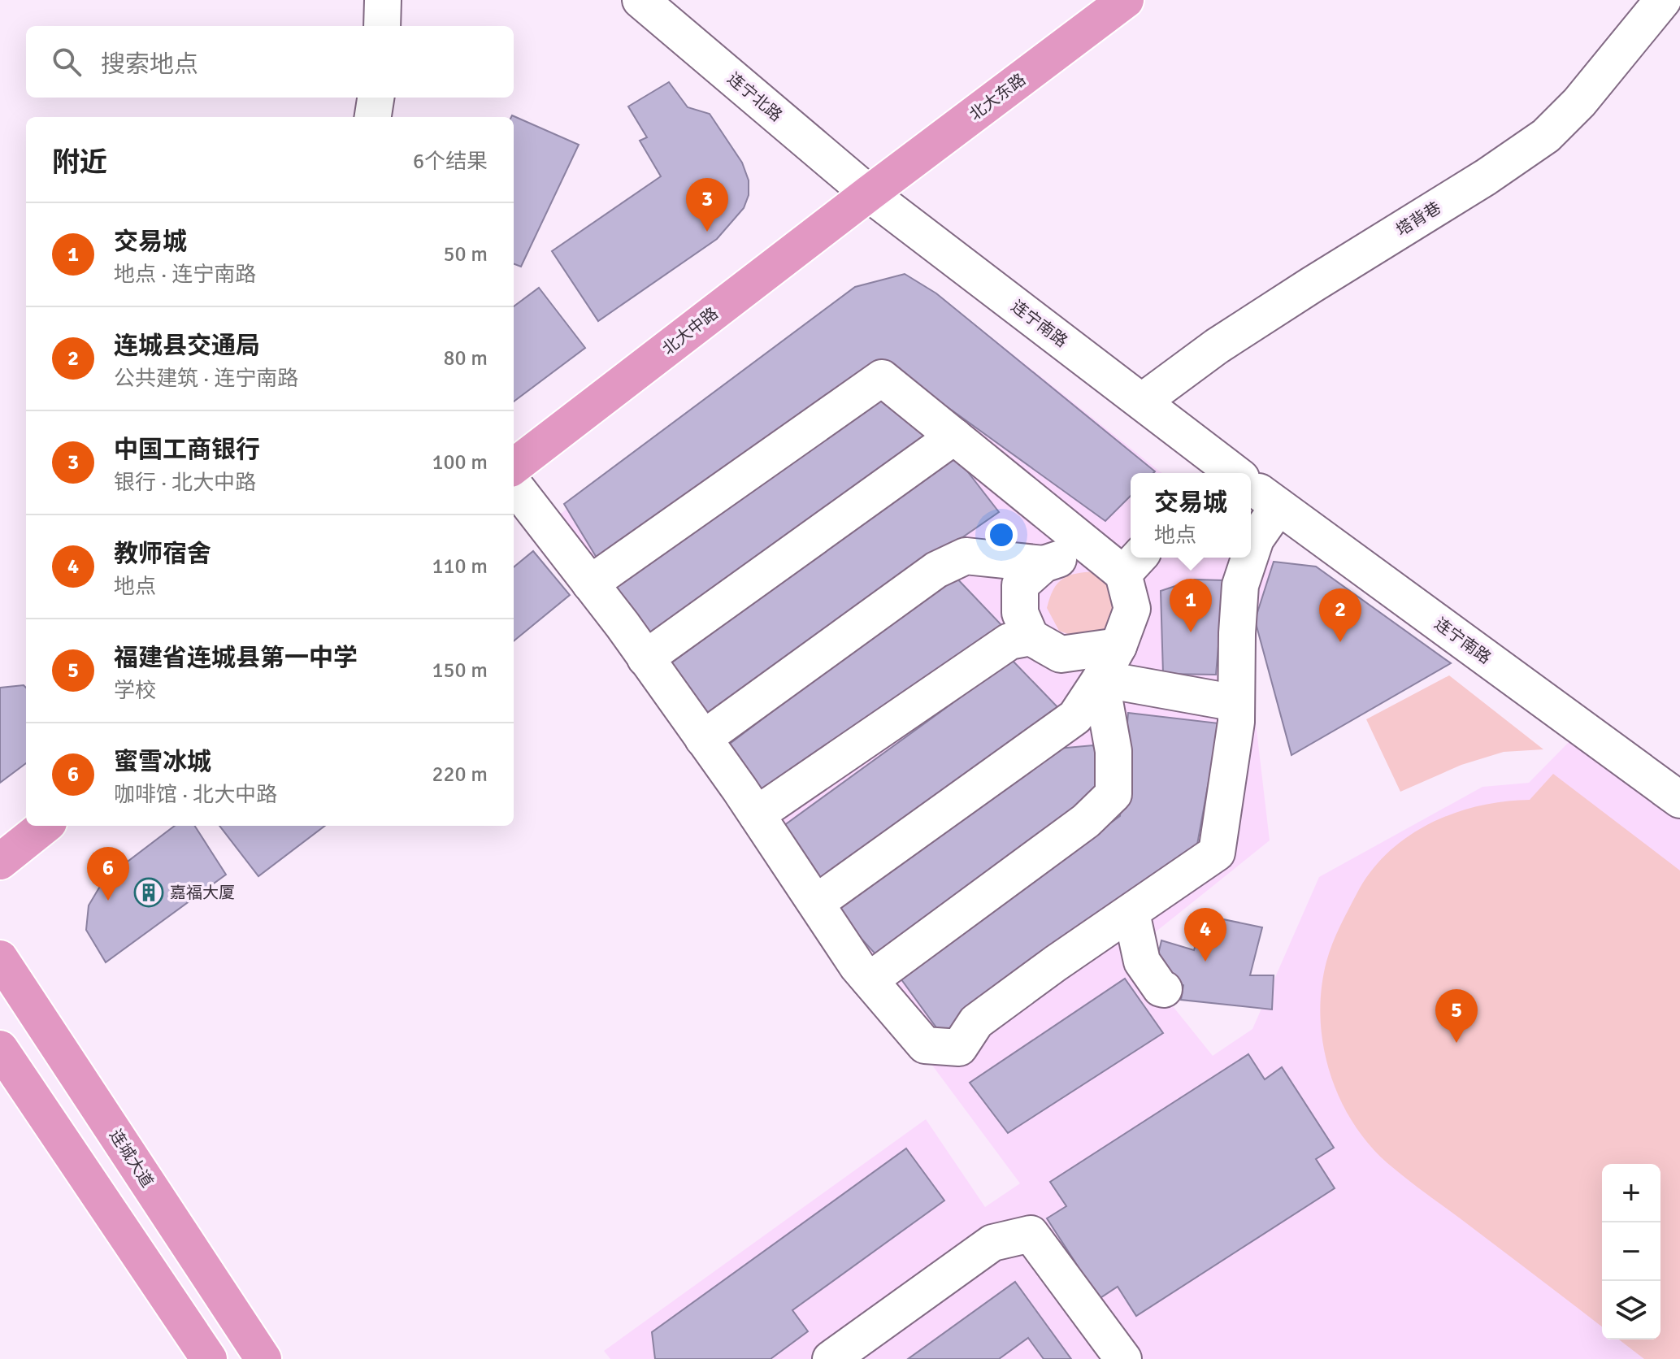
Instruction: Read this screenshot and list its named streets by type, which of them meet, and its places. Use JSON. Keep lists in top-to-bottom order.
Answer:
{
  "streets": {
    "main road": ["北大东路", "北大中路", "连城大道"],
    "street": ["连宁北路", "塔背巷", "连宁南路"]
  },
  "crossings": [
    ["连宁北路", "北大东路"],
    ["连宁北路", "连宁南路"],
    ["连宁北路", "北大中路"],
    ["北大东路", "连宁南路"],
    ["北大东路", "北大中路"],
    ["塔背巷", "连宁南路"],
    ["连宁南路", "北大中路"]
  ],
  "places": {
    "building": ["嘉福大厦"]
  },
  "page": {
    "search": "搜索地点",
    "heading": ["附近", "6个结果"],
    "pins": [
      "3",
      "1",
      "2",
      "6",
      "4",
      "5"
    ],
    "list": [
      {
        "mark": "1",
        "name": "交易城",
        "note": "地点 · 连宁南路",
        "value": "50 m"
      },
      {
        "mark": "2",
        "name": "连城县交通局",
        "note": "公共建筑 · 连宁南路",
        "value": "80 m"
      },
      {
        "mark": "3",
        "name": "中国工商银行",
        "note": "银行 · 北大中路",
        "value": "100 m"
      },
      {
        "mark": "4",
        "name": "教师宿舍",
        "note": "地点",
        "value": "110 m"
      },
      {
        "mark": "5",
        "name": "福建省连城县第一中学",
        "note": "学校",
        "value": "150 m"
      },
      {
        "mark": "6",
        "name": "蜜雪冰城",
        "note": "咖啡馆 · 北大中路",
        "value": "220 m"
      }
    ],
    "popup": ["交易城", "地点"],
    "map_buttons": ["+", "−"]
  }
}
